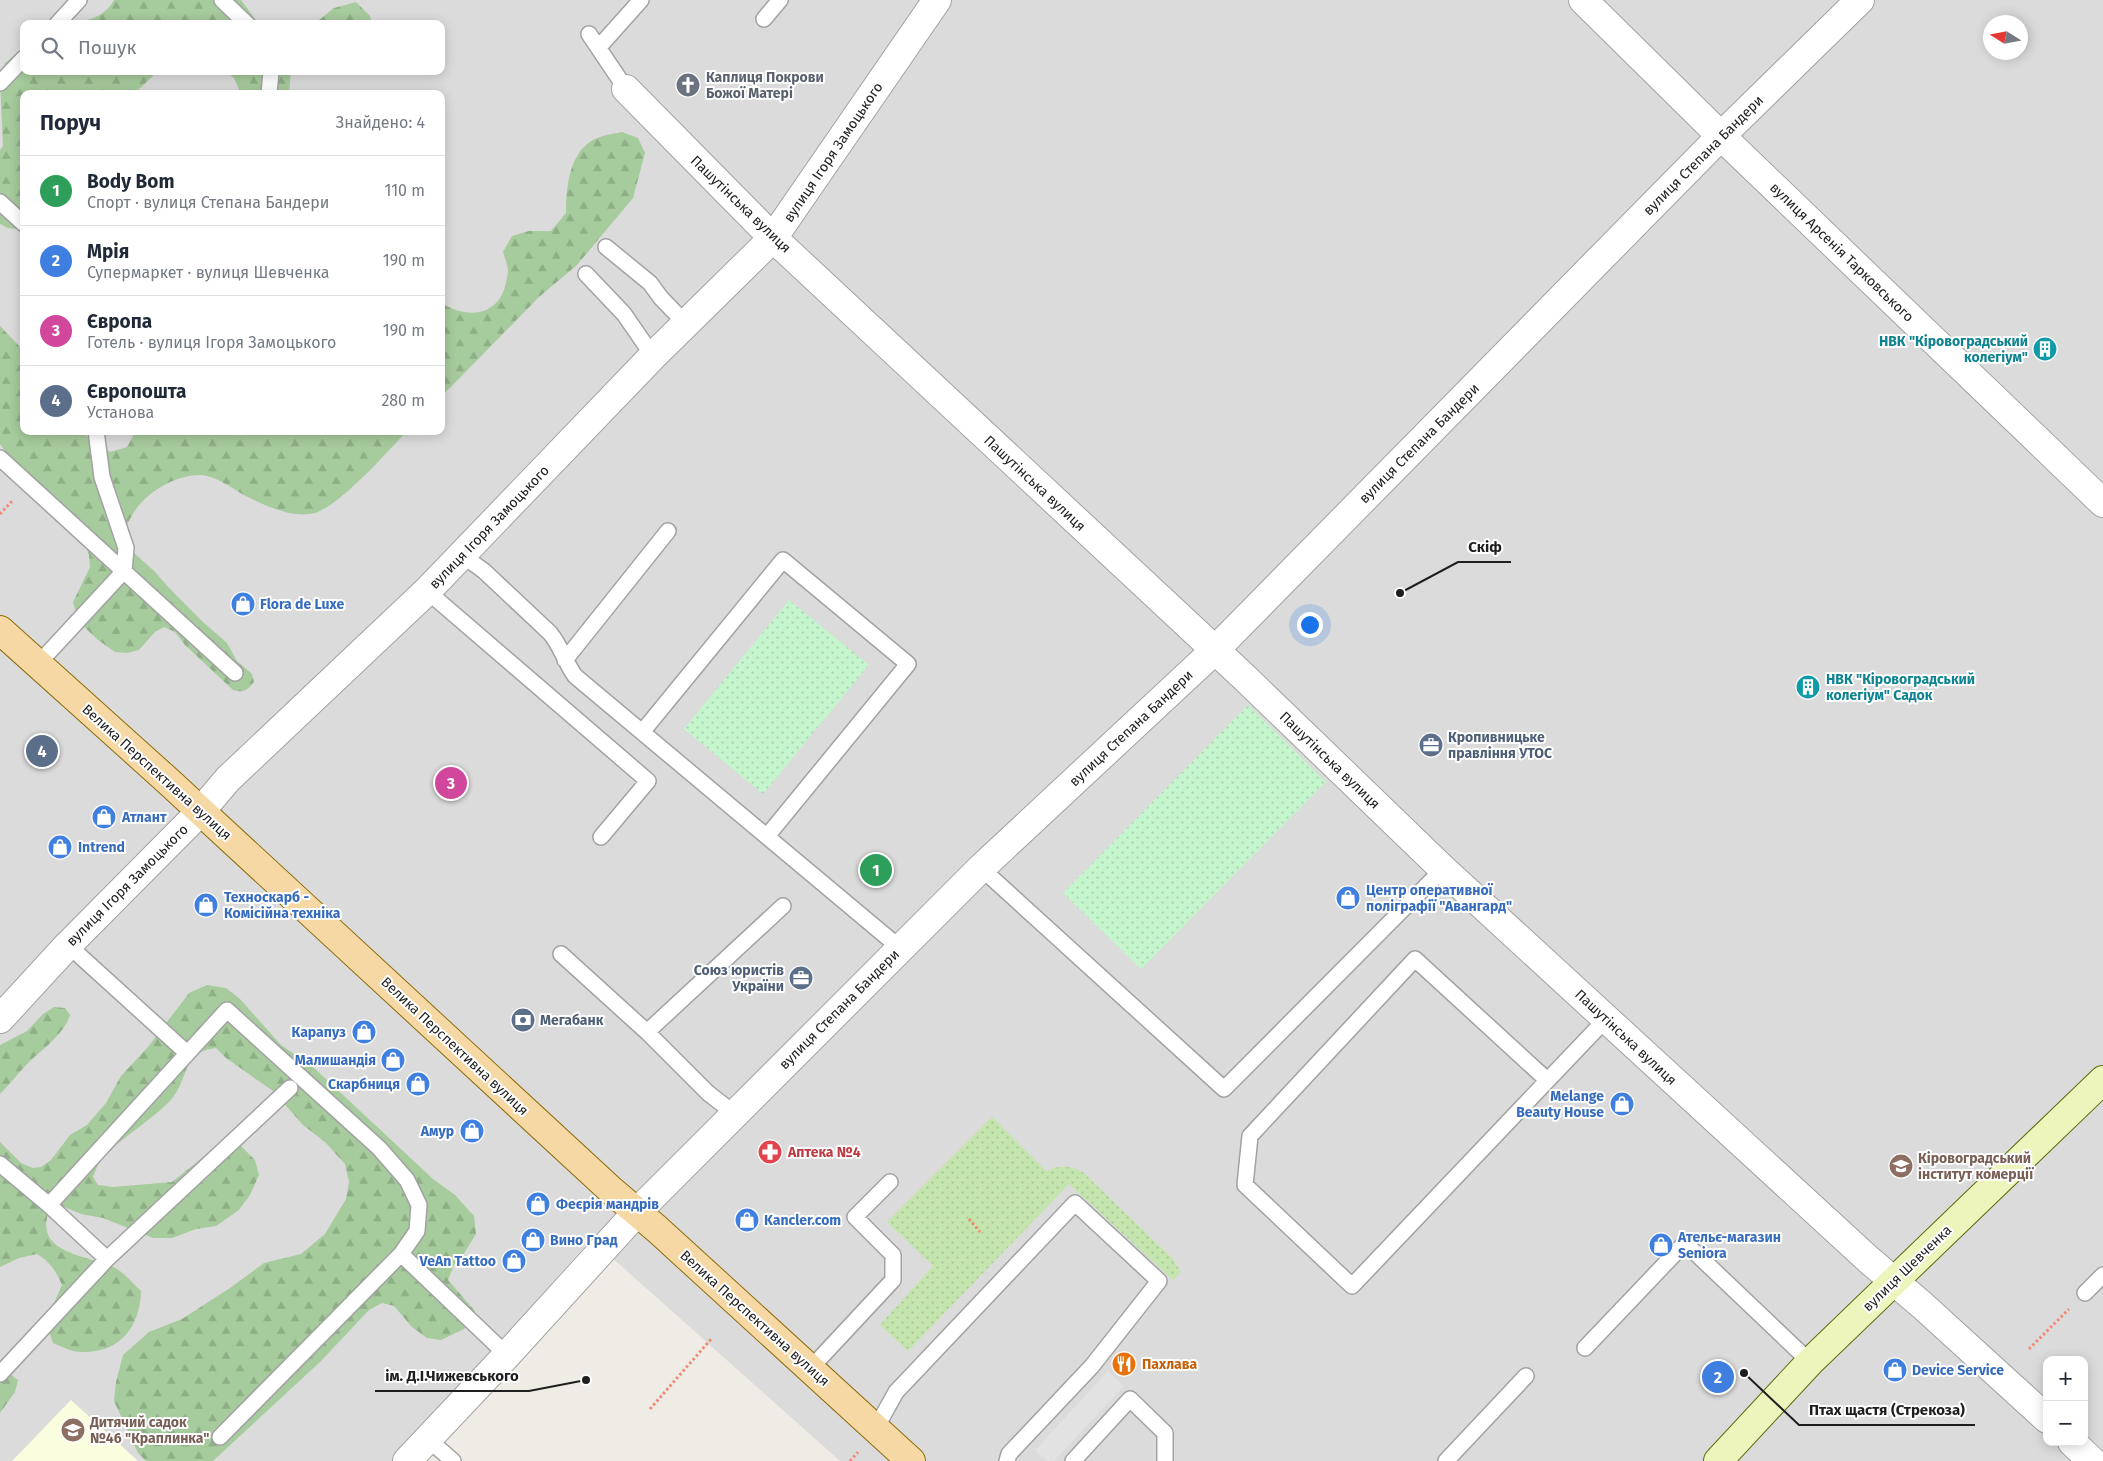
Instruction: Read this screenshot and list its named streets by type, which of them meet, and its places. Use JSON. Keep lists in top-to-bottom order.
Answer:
{
  "streets": {
    "main road": ["Велика Перспективна вулиця", "вулиця Шевченка"],
    "street": [
      "вулиця Ігоря Замоцького",
      "вулиця Степана Бандери",
      "Пашутінська вулиця",
      "вулиця Арсенія Тарковського"
    ]
  },
  "crossings": [
    ["вулиця Ігоря Замоцького", "Пашутінська вулиця"],
    ["вулиця Ігоря Замоцького", "Велика Перспективна вулиця"],
    ["вулиця Степана Бандери", "Пашутінська вулиця"],
    ["вулиця Степана Бандери", "вулиця Арсенія Тарковського"],
    ["вулиця Степана Бандери", "Велика Перспективна вулиця"],
    ["Пашутінська вулиця", "вулиця Шевченка"]
  ],
  "places": {
    "church": ["Каплиця Покрови Божої Матері"],
    "building": ["НВК \"Кіровоградський колегіум\"", "НВК \"Кіровоградський колегіум\" Садок"],
    "other": ["Скіф", "Птах щастя (Стрекоза)", "ім. Д.І.Чижевського"],
    "shop": [
      "Flora de Luxe",
      "Атлант",
      "Intrend",
      "Центр оперативної поліграфії \"Авангард\"",
      "Техноскарб - Комісійна техніка",
      "Карапуз",
      "Малишандія",
      "Скарбниця",
      "Melange Beauty House",
      "Амур",
      "Феєрія мандрів",
      "Kancler.com",
      "Вино Град",
      "Ательє-магазин Seniora",
      "VeAn Tattoo",
      "Device Service"
    ],
    "office": ["Кропивницьке правління УТОС", "Союз юристів України"],
    "bank": ["Мегабанк"],
    "pharmacy": ["Аптека №4"],
    "school or university": ["Кіровоградський інститут комерції", "Дитячий садок №46 \"Краплинка\""],
    "restaurant": ["Пахлава"]
  },
  "north": "left",
  "page": {
    "search": "Пошук",
    "heading": ["Поруч", "Знайдено: 4"],
    "list": [
      {
        "mark": "1",
        "name": "Body Bom",
        "note": "Спорт · вулиця Степана Бандери",
        "value": "110 m"
      },
      {
        "mark": "2",
        "name": "Мрія",
        "note": "Супермаркет · вулиця Шевченка",
        "value": "190 m"
      },
      {
        "mark": "3",
        "name": "Європа",
        "note": "Готель · вулиця Ігоря Замоцького",
        "value": "190 m"
      },
      {
        "mark": "4",
        "name": "Європошта",
        "note": "Установа",
        "value": "280 m"
      }
    ],
    "pins": [
      "4",
      "3",
      "1",
      "2"
    ],
    "map_buttons": ["+", "−"]
  }
}
